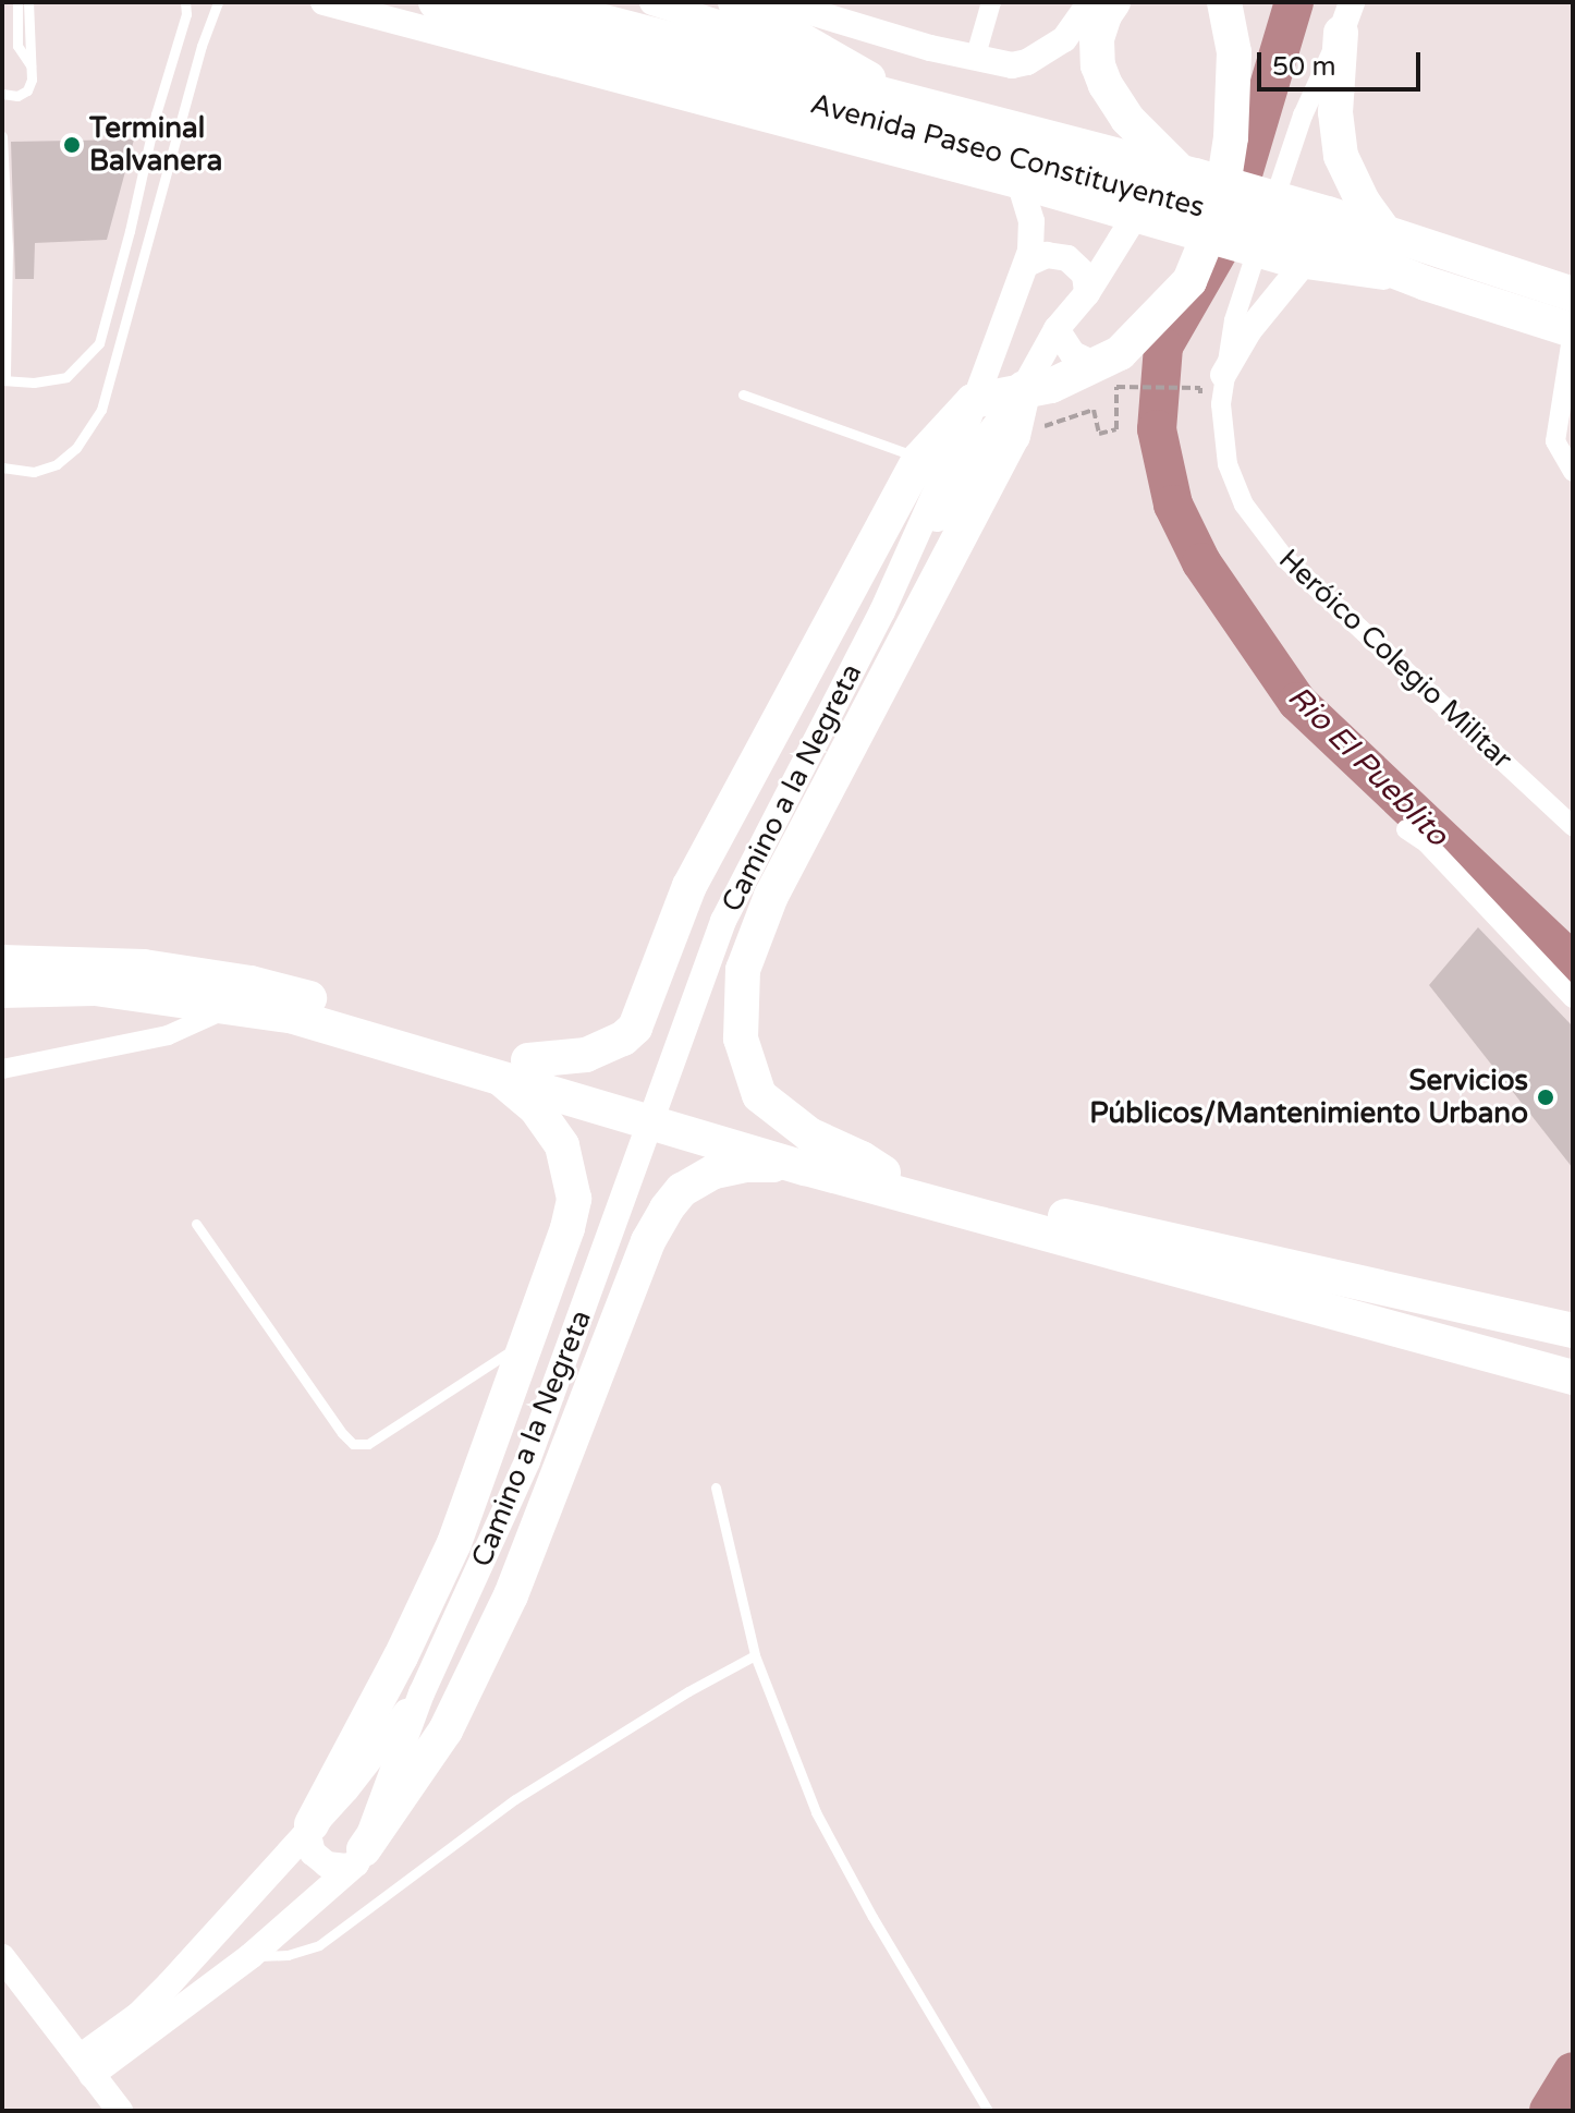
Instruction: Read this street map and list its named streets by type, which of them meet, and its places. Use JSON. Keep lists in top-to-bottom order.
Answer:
{
  "streets": {
    "highway": ["Avenida Paseo Constituyentes"],
    "street": ["Heróico Colegio Militar", "Camino a la Negreta"]
  },
  "water": ["Rio El Pueblito"],
  "places": ["Terminal Balvanera", "Servicios Públicos/Mantenimiento Urbano"],
  "scale_bar": "50 m"
}
